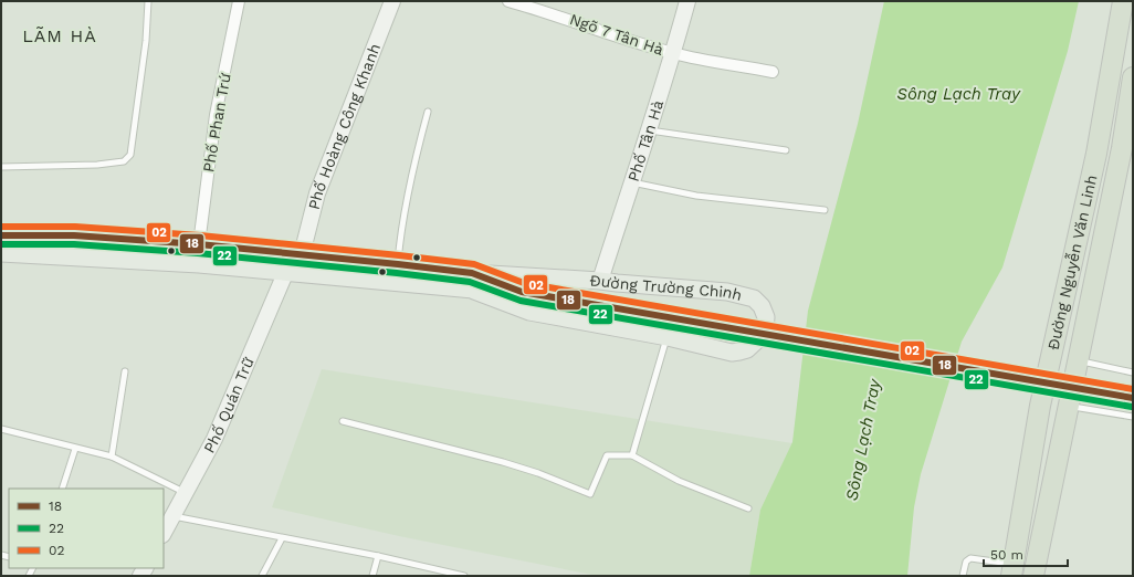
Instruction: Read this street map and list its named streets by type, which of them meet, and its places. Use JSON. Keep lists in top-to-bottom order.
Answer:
{
  "streets": {
    "highway": ["Đường Nguyễn Văn Linh"],
    "main road": ["Đường Trường Chinh"],
    "street": [
      "Ngõ 7 Tân Hà",
      "Phố Phan Trứ",
      "Phố Hoàng Công Khanh",
      "Phố Tân Hà",
      "Phố Quán Trữ"
    ]
  },
  "crossings": [
    ["Ngõ 7 Tân Hà", "Phố Tân Hà"],
    ["Phố Tân Hà", "Đường Trường Chinh"]
  ],
  "districts": ["LÃM HÀ"],
  "water": ["Sông Lạch Tray"],
  "lines": ["transit line 02", "transit line 18", "transit line 22"],
  "legend": ["18", "22", "02"],
  "scale_bar": "50 m"
}
